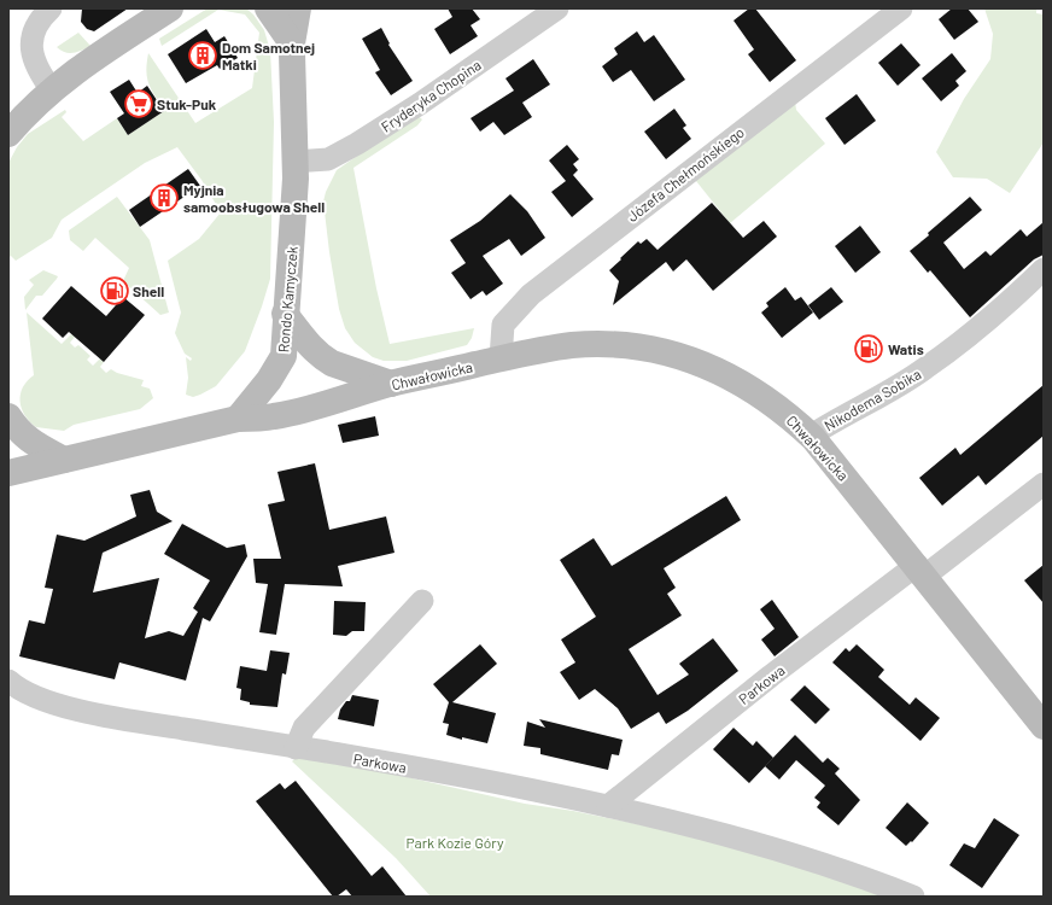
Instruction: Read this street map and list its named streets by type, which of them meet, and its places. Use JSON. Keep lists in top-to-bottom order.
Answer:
{
  "streets": {
    "main road": ["Rondo Kamyczek", "Chwałowicka"],
    "street": [
      "Fryderyka Chopina",
      "Józefa Chełmońskiego",
      "Nikodema Sobika",
      "Parkowa"
    ]
  },
  "crossings": [
    ["Fryderyka Chopina", "Rondo Kamyczek"],
    ["Józefa Chełmońskiego", "Chwałowicka"],
    ["Rondo Kamyczek", "Chwałowicka"],
    ["Chwałowicka", "Nikodema Sobika"],
    ["Chwałowicka", "Parkowa"]
  ],
  "parks": ["Park Kozie Góry"],
  "places": {
    "building": ["Dom Samotnej Matki", "Myjnia samoobsługowa Shell"],
    "supermarket": ["Stuk-Puk"],
    "fuel station": ["Shell", "Watis"]
  }
}
